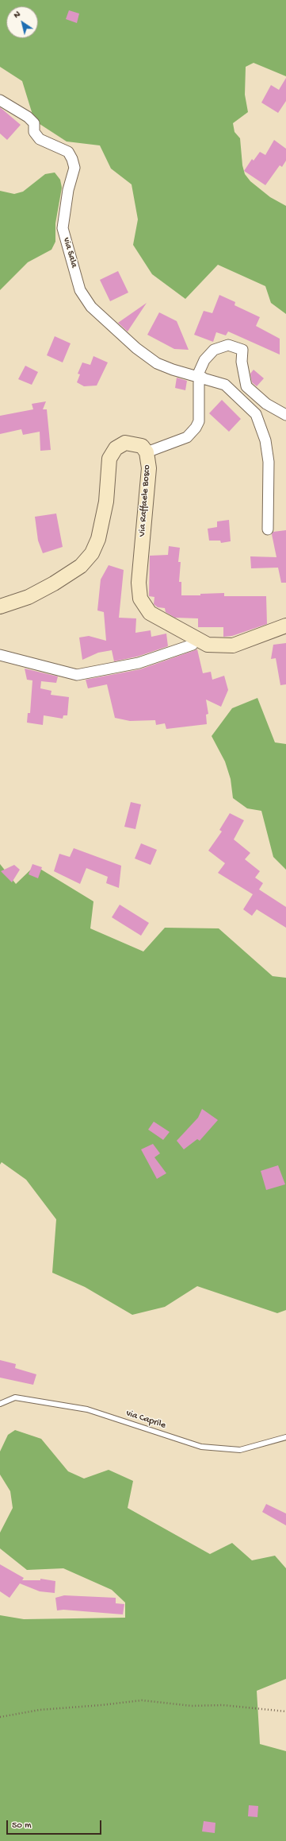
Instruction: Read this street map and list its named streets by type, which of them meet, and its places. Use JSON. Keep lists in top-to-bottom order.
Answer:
{
  "streets": {
    "street": ["via Sala", "Via Raffaele Bosco"],
    "lane": ["via Caprile"]
  },
  "scale_bar": "50 m",
  "north": "top left"
}
